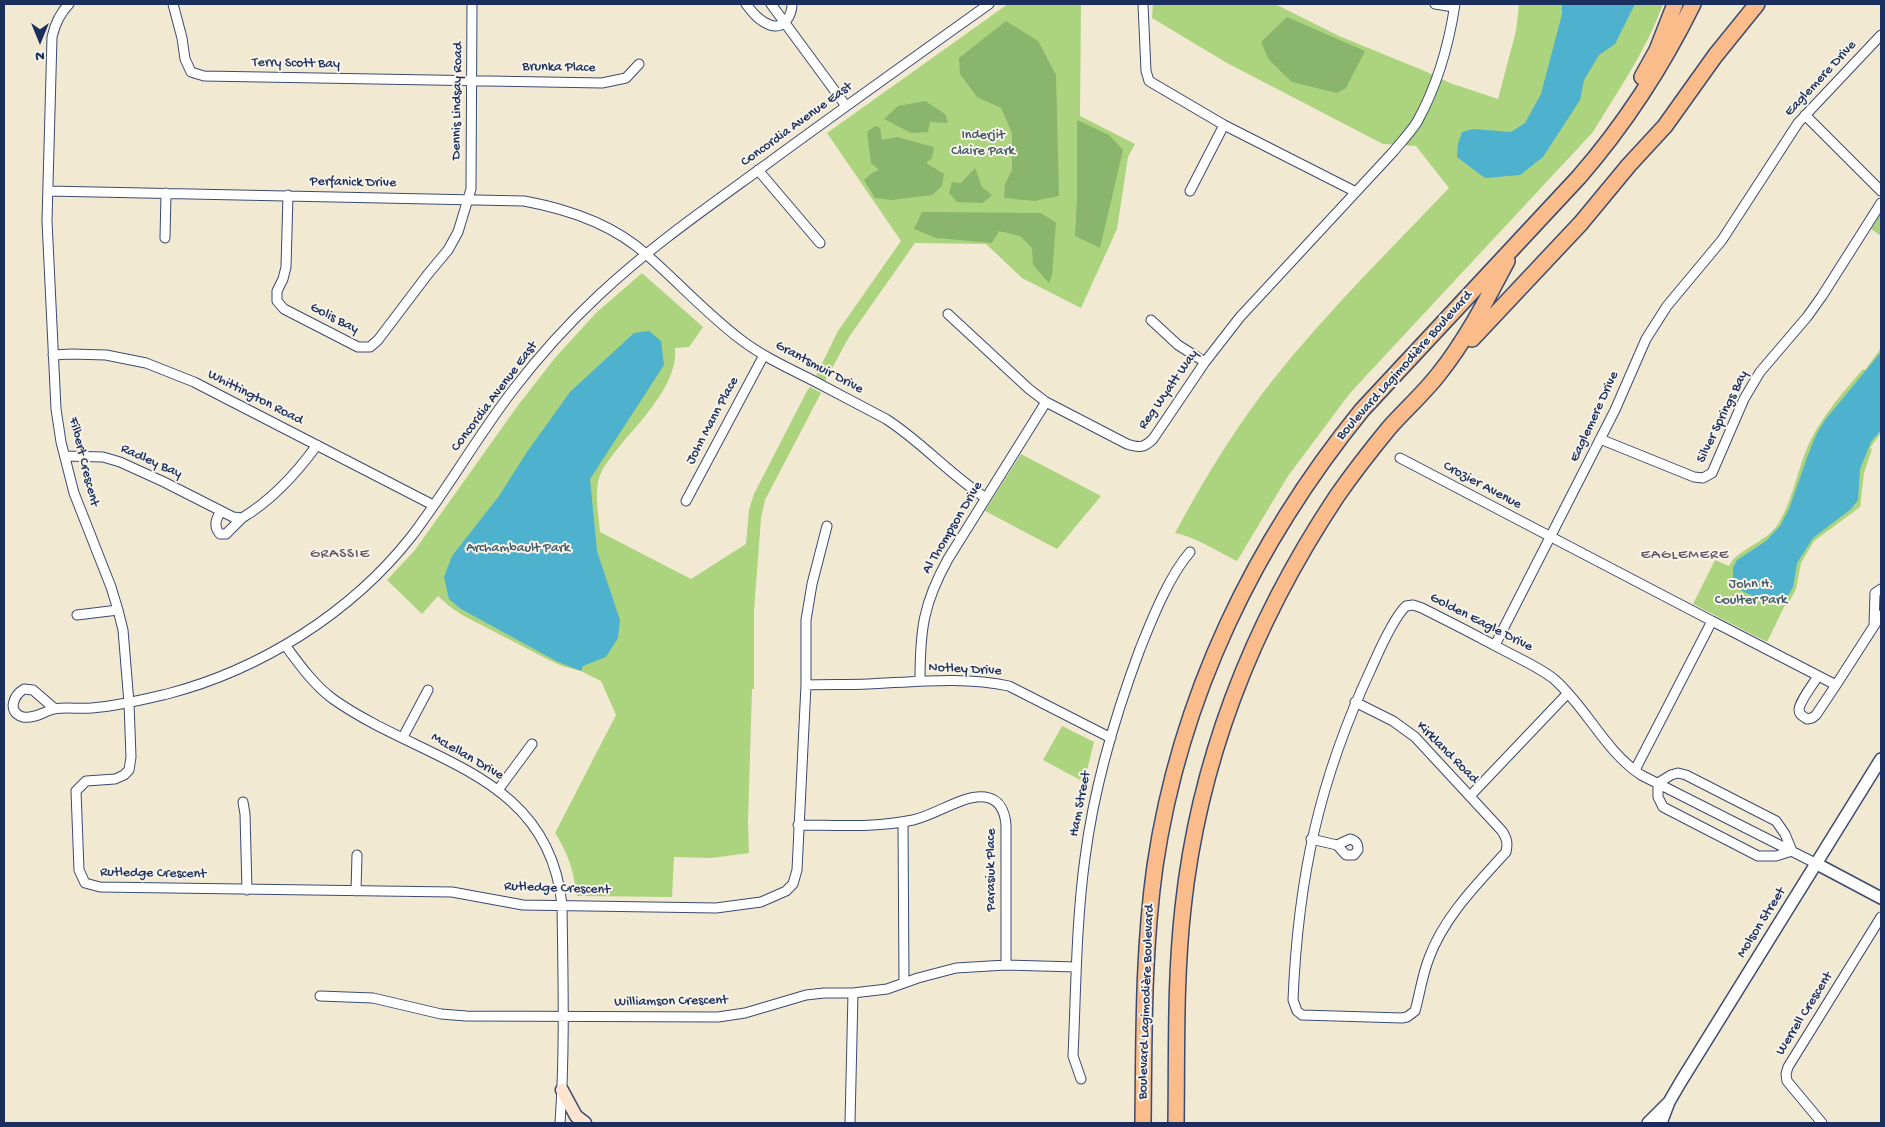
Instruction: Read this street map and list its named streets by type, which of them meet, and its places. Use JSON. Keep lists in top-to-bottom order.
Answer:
{
  "streets": {
    "main road": ["Boulevard Lagimodière Boulevard"],
    "street": [
      "Terry Scott Bay",
      "Brunka Place",
      "Eaglemere Drive",
      "Dennis Lindsay Road",
      "Concordia Avenue East",
      "Perfanick Drive",
      "Golis Bay",
      "Grantsmuir Drive",
      "Reg Wyatt Way",
      "Whittington Road",
      "Silver Springs Bay",
      "John Mann Place",
      "Filbert Crescent",
      "Radley Bay",
      "Crozier Avenue",
      "Al Thompson Drive",
      "Golden Eagle Drive",
      "Notley Drive",
      "Kirkland Road",
      "McLellan Drive",
      "Ham Street",
      "Parasiuk Place",
      "Rutledge Crescent",
      "Molson Street",
      "Williamson Crescent",
      "Werrell Crescent"
    ]
  },
  "crossings": [
    ["Terry Scott Bay", "Brunka Place"],
    ["Terry Scott Bay", "Dennis Lindsay Road"],
    ["Brunka Place", "Dennis Lindsay Road"],
    ["Eaglemere Drive", "Silver Springs Bay"],
    ["Eaglemere Drive", "Crozier Avenue"],
    ["Eaglemere Drive", "Golden Eagle Drive"],
    ["Dennis Lindsay Road", "Perfanick Drive"],
    ["Dennis Lindsay Road", "Golis Bay"],
    ["Concordia Avenue East", "Perfanick Drive"],
    ["Concordia Avenue East", "Grantsmuir Drive"],
    ["Concordia Avenue East", "Whittington Road"],
    ["Concordia Avenue East", "Filbert Crescent"],
    ["Concordia Avenue East", "McLellan Drive"],
    ["Concordia Avenue East", "Rutledge Crescent"],
    ["Perfanick Drive", "Golis Bay"],
    ["Perfanick Drive", "Grantsmuir Drive"],
    ["Perfanick Drive", "Filbert Crescent"],
    ["Grantsmuir Drive", "John Mann Place"],
    ["Grantsmuir Drive", "Al Thompson Drive"],
    ["Reg Wyatt Way", "Al Thompson Drive"],
    ["Whittington Road", "Filbert Crescent"],
    ["Filbert Crescent", "Radley Bay"],
    ["Filbert Crescent", "Rutledge Crescent"],
    ["Al Thompson Drive", "Notley Drive"],
    ["Golden Eagle Drive", "Kirkland Road"],
    ["Golden Eagle Drive", "Molson Street"],
    ["Notley Drive", "Ham Street"],
    ["Notley Drive", "Rutledge Crescent"],
    ["McLellan Drive", "Rutledge Crescent"],
    ["McLellan Drive", "Williamson Crescent"],
    ["Ham Street", "Williamson Crescent"],
    ["Parasiuk Place", "Rutledge Crescent"],
    ["Parasiuk Place", "Williamson Crescent"]
  ],
  "districts": ["GRASSIE", "EAGLEMERE"],
  "parks": ["Inderjit Claire Park", "Archambault Park", "John H. Coulter Park"],
  "north": "bottom"
}
